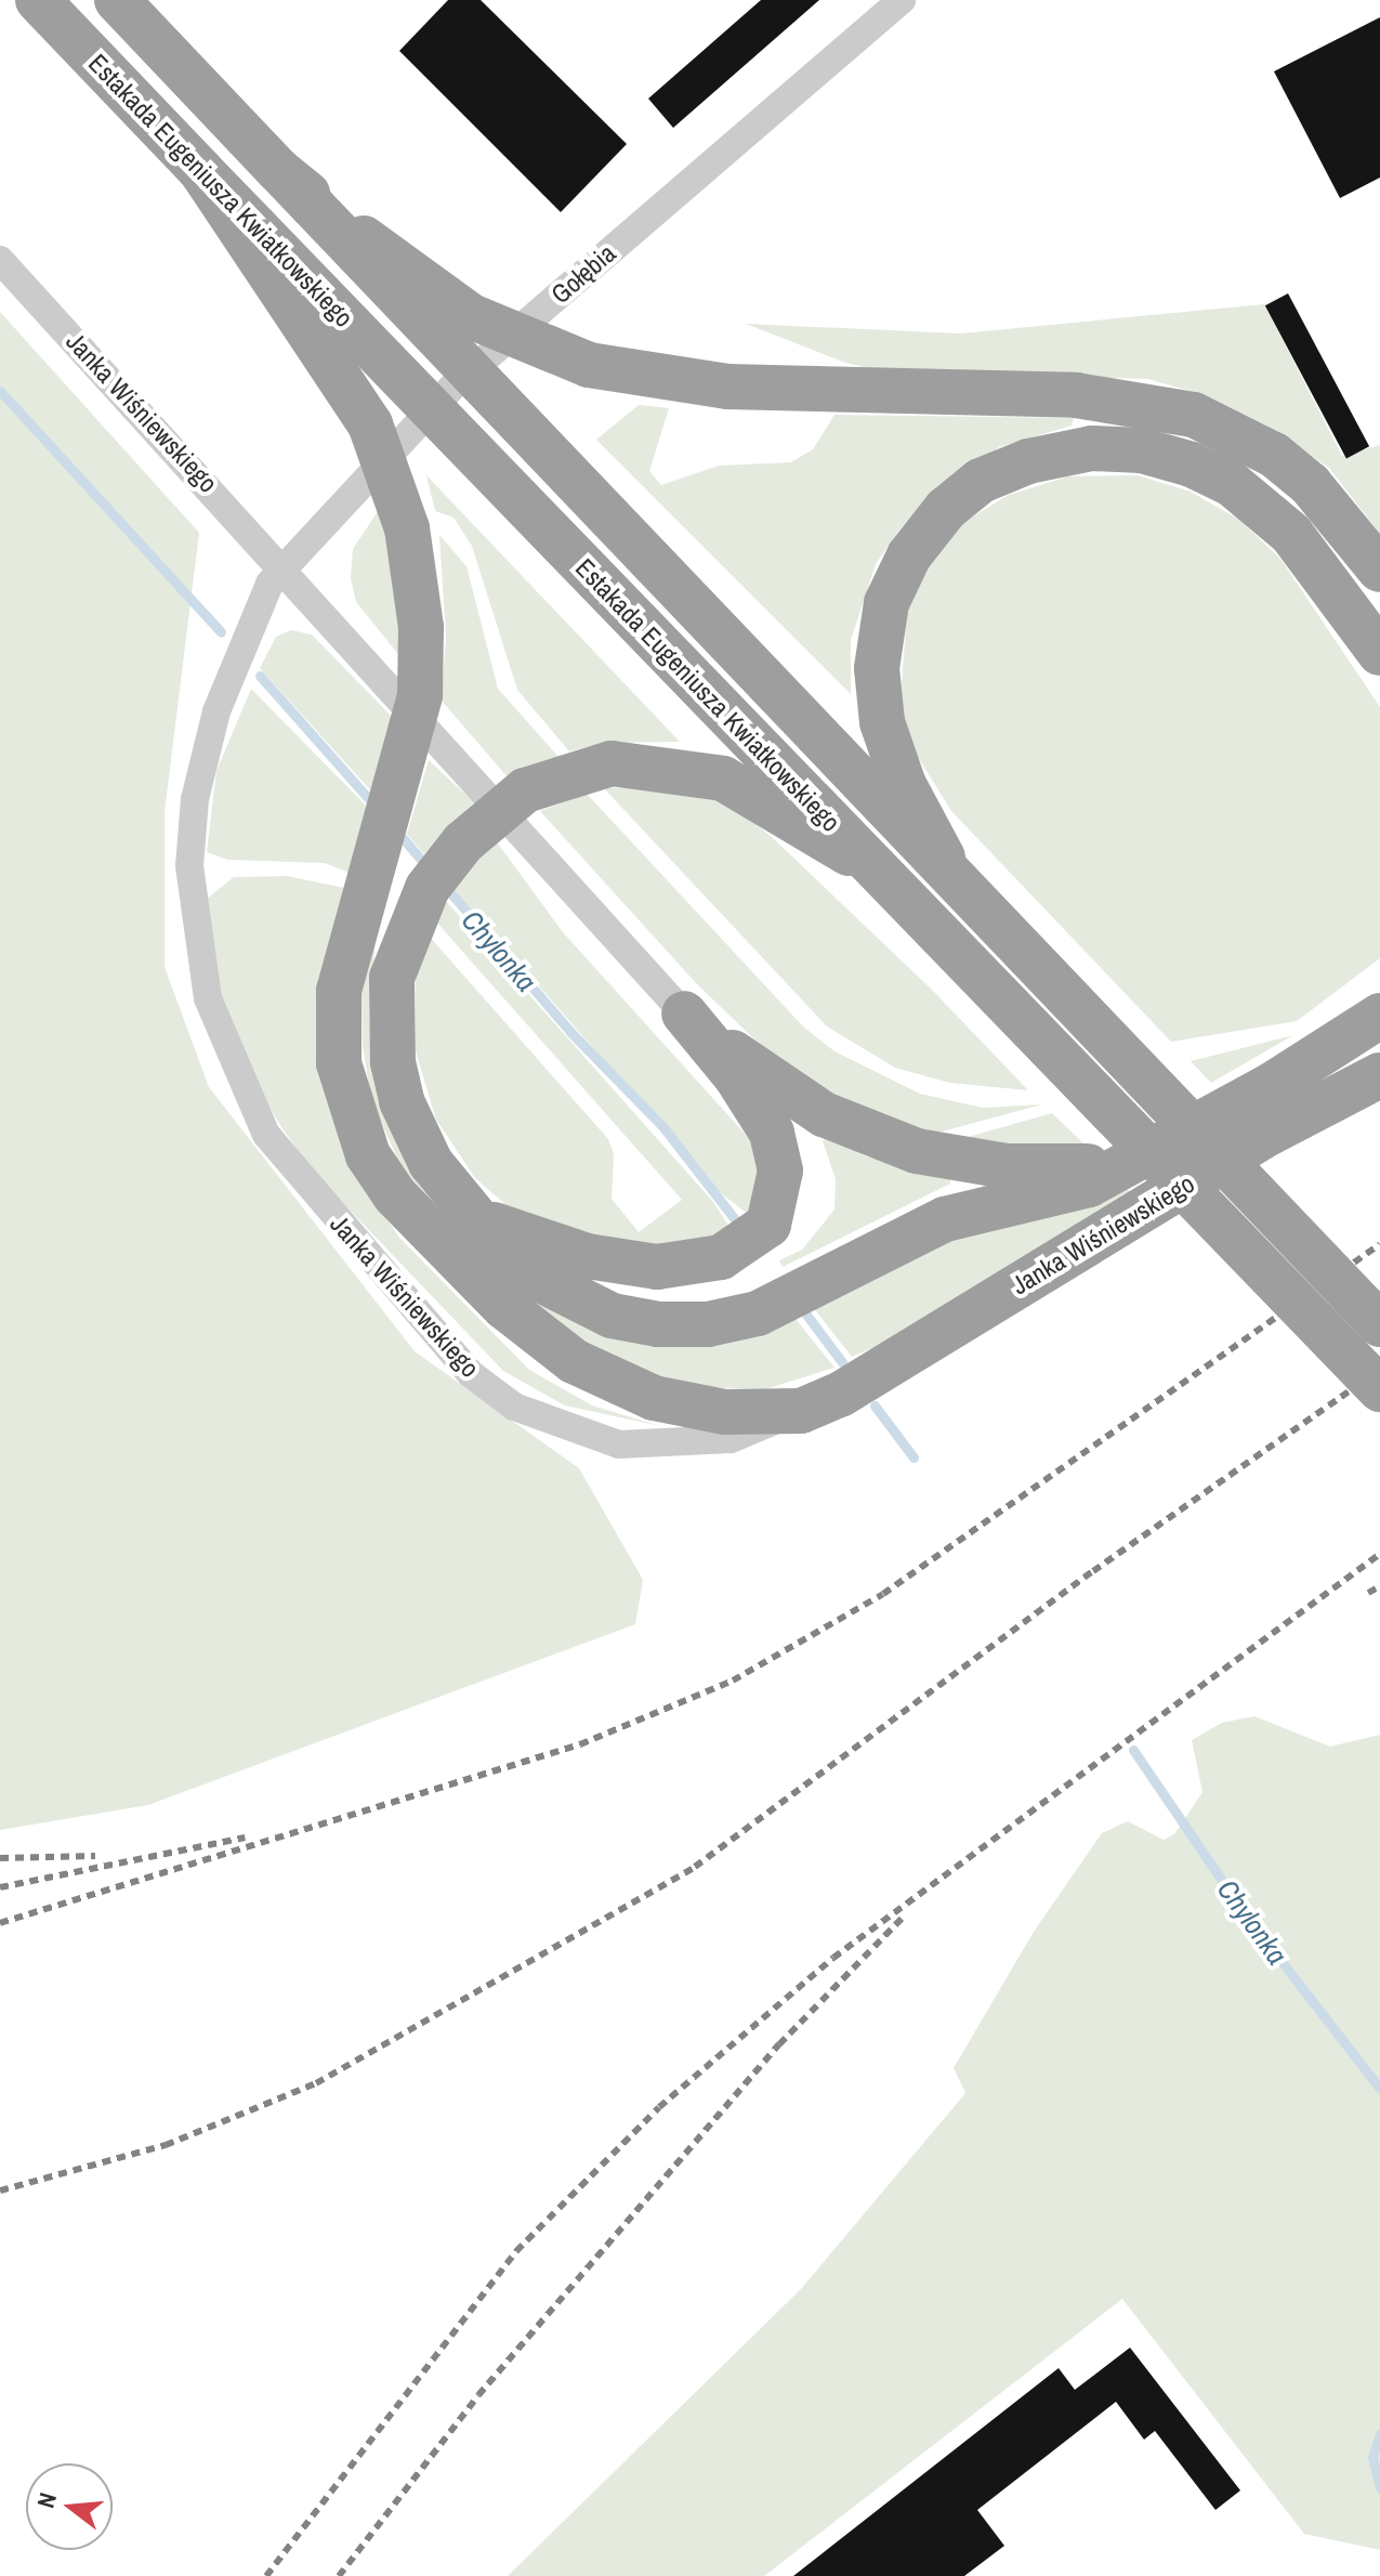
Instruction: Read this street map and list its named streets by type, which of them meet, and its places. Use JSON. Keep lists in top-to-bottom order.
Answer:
{
  "streets": {
    "highway": ["Estakada Eugeniusza Kwiatkowskiego", "Janka Wiśniewskiego"],
    "street": ["Gołębia"]
  },
  "crossings": [
    ["Gołębia", "Janka Wiśniewskiego"]
  ],
  "water": ["Chylonka"],
  "north": "left"
}
